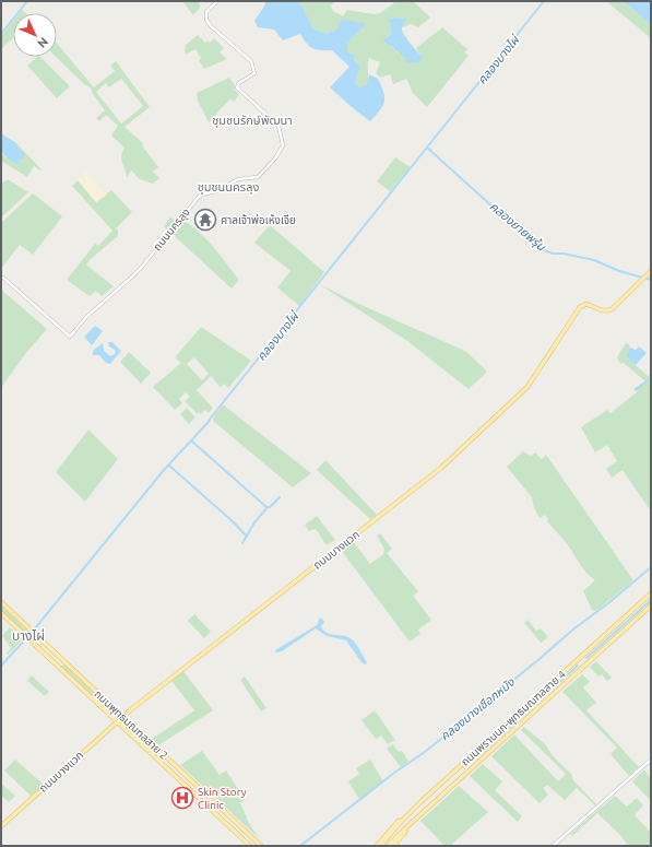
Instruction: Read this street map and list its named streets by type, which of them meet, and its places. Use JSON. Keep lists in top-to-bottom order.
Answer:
{
  "streets": {
    "main road": ["ถนนบางแวก", "ถนนพรานนก-พุทธมณฑลสาย 4", "ถนนพุทธมณฑลสาย 2"],
    "street": ["ถนนนครลุง"]
  },
  "crossings": [
    ["ถนนบางแวก", "ถนนพุทธมณฑลสาย 2"]
  ],
  "districts": ["ชุมชนรักษ์พัฒนา", "ชุมชนนครลุง", "บางไผ่"],
  "water": ["คลองบางไผ่", "คลองยายพรุ้น", "คลองบางเชือกหนัง"],
  "places": {
    "temple": ["ศาลเจ้าพ่อเห้งเจีย"],
    "hospital": ["Skin Story Clinic"]
  },
  "north": "bottom right"
}
